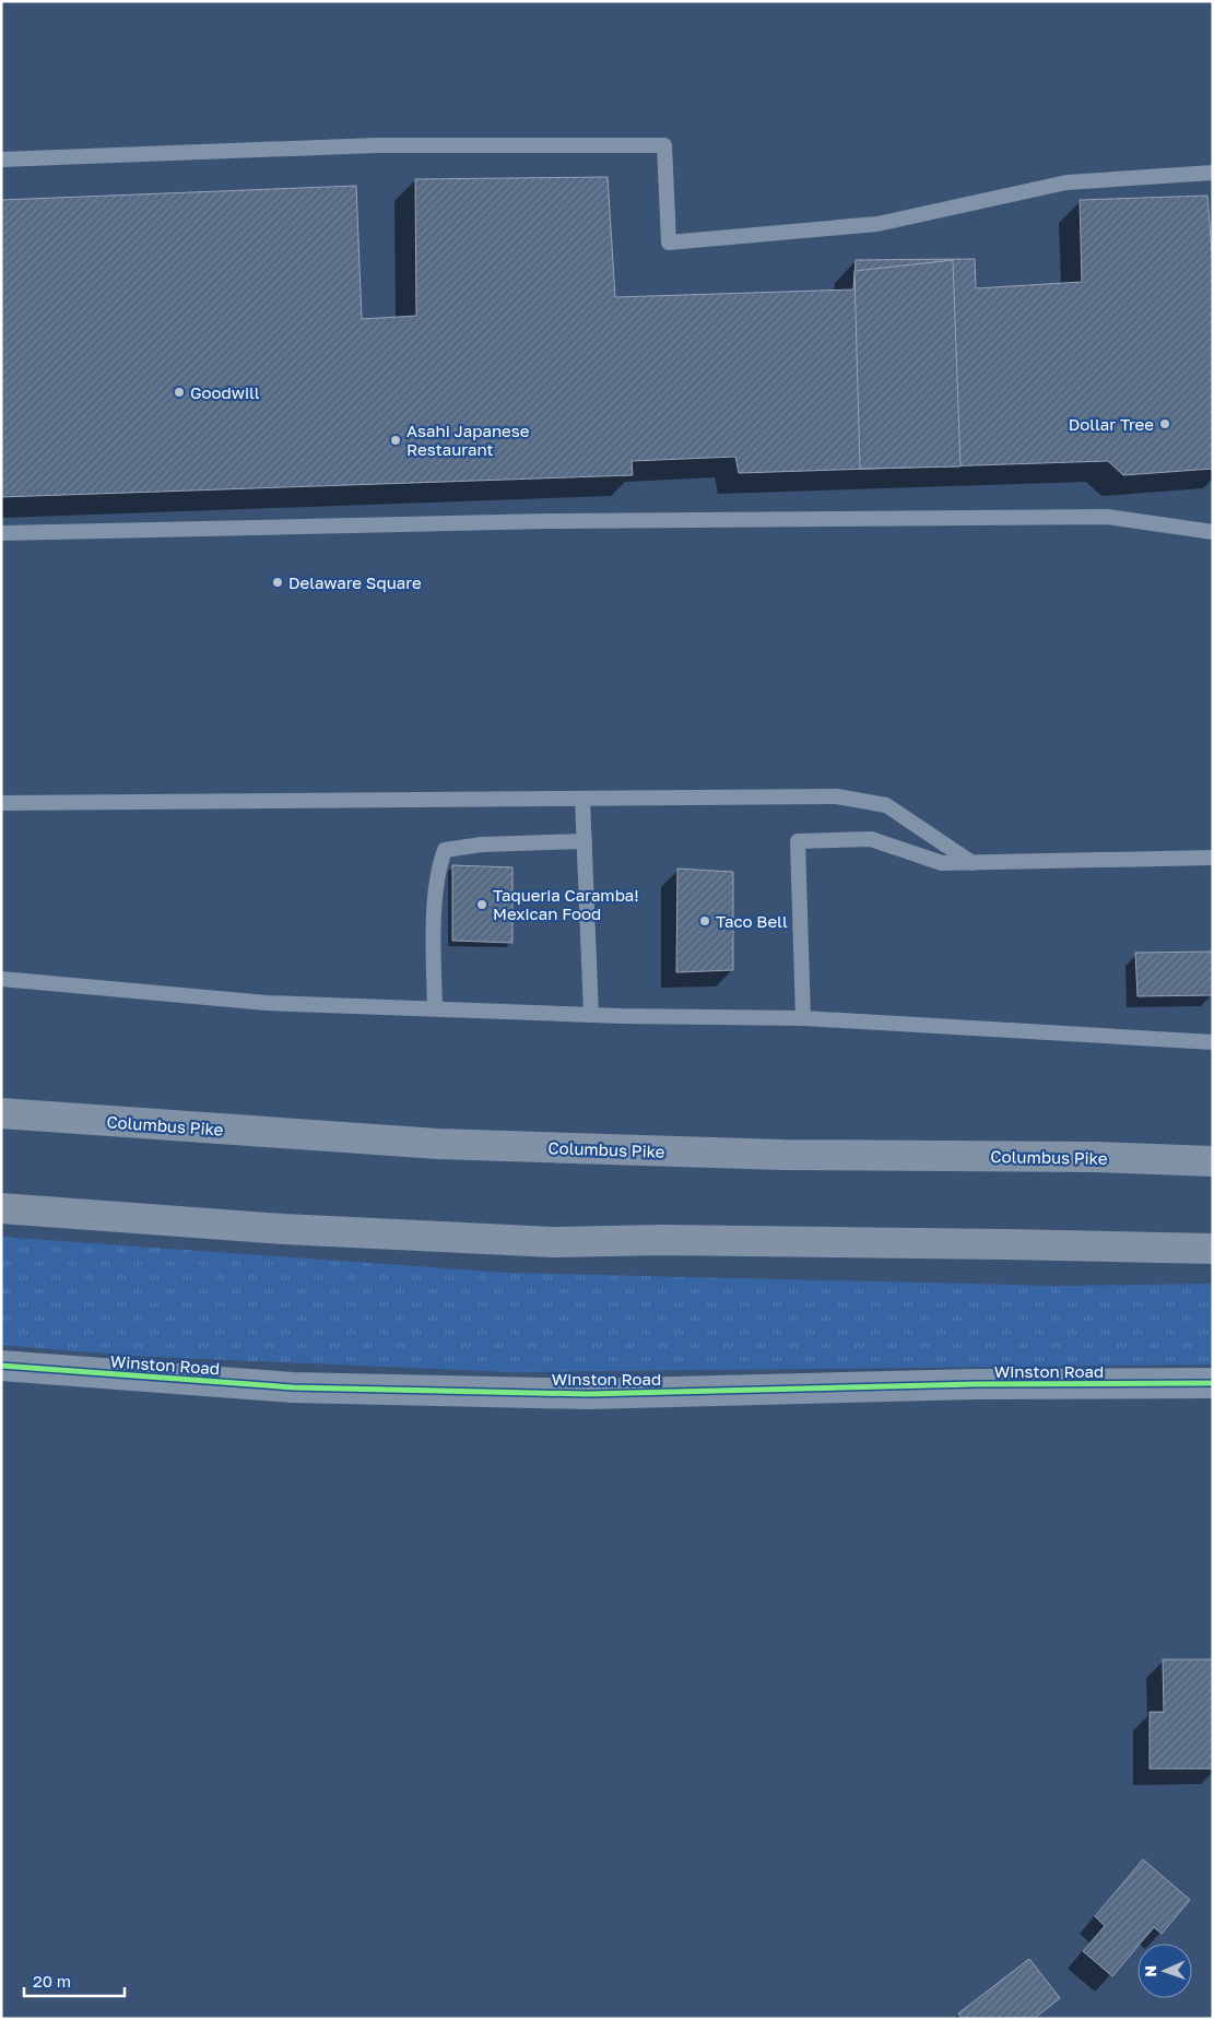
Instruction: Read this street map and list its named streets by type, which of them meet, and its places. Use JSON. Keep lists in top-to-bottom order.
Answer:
{
  "streets": {
    "highway": ["Columbus Pike"],
    "street": ["Winston Road"]
  },
  "places": [
    "Goodwill",
    "Dollar Tree",
    "Asahi Japanese Restaurant",
    "Delaware Square",
    "Taqueria Caramba! Mexican Food",
    "Taco Bell"
  ],
  "scale_bar": "20 m",
  "north": "left"
}
